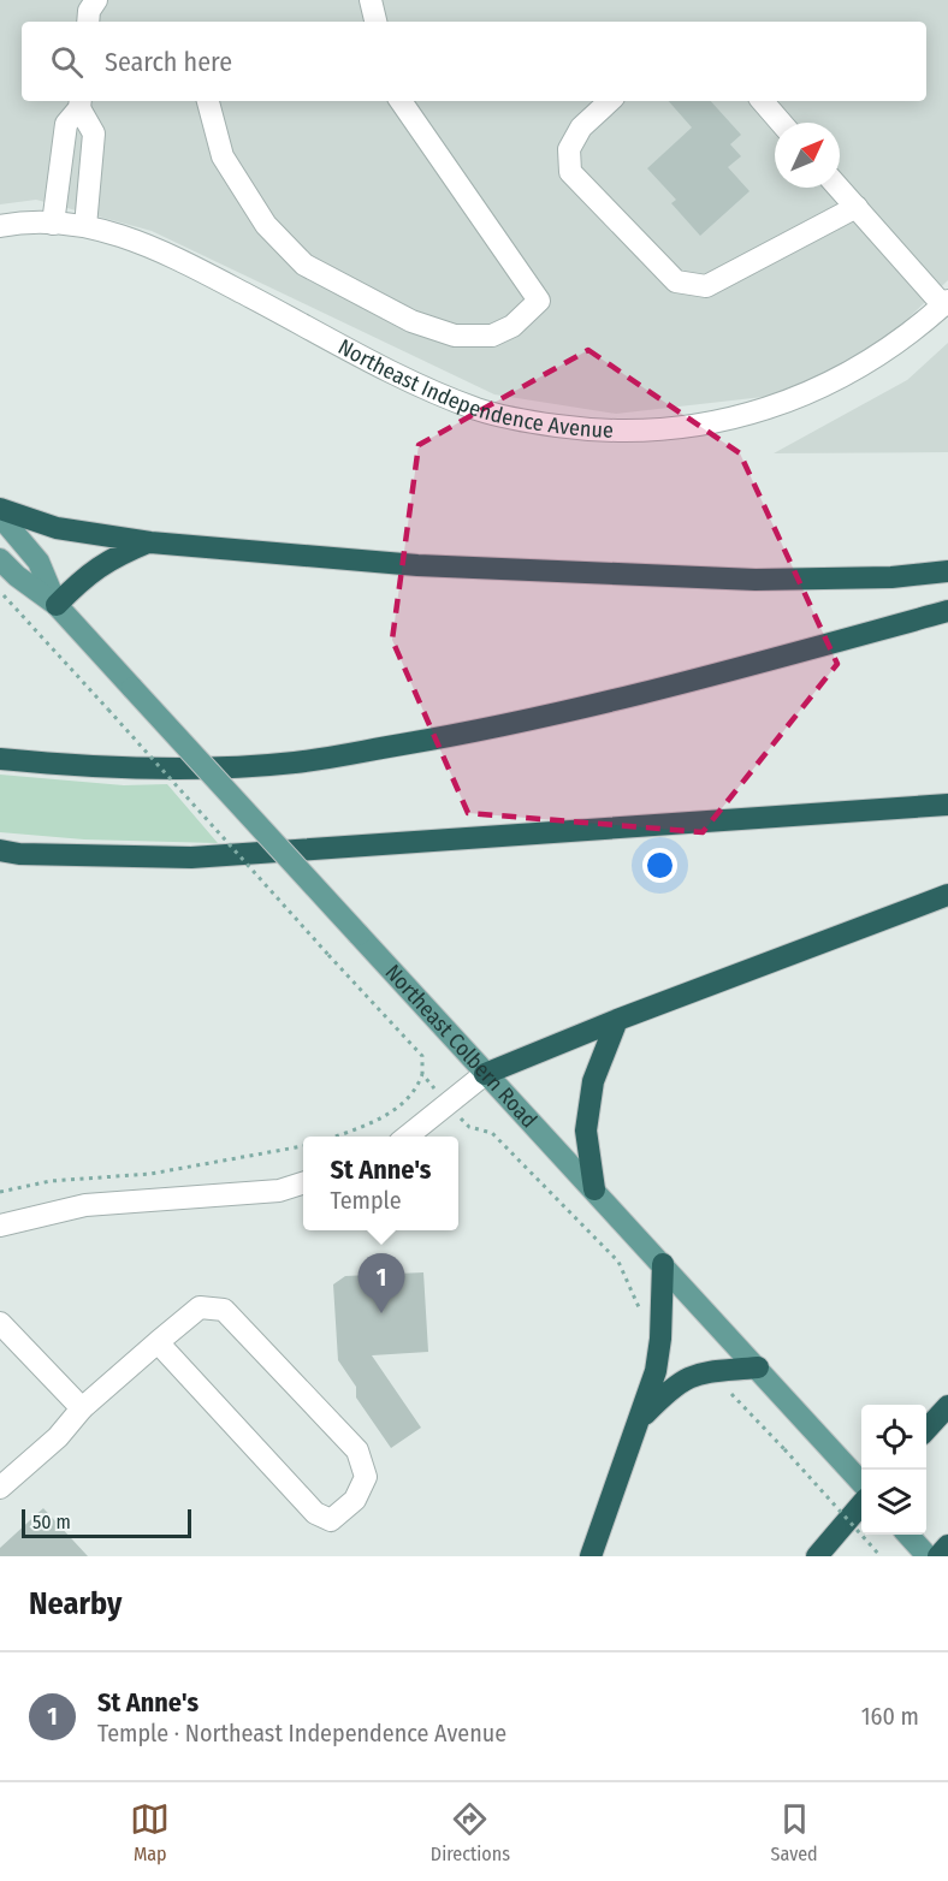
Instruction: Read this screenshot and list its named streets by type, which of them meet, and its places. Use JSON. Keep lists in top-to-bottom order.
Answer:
{
  "streets": {
    "main road": ["Northeast Colbern Road"],
    "street": ["Northeast Independence Avenue"]
  },
  "scale_bar": "50 m",
  "north": "top right",
  "page": {
    "search": "Search here",
    "popup": ["St Anne's", "Temple"],
    "pins": "1",
    "scale": "50 m",
    "heading": "Nearby",
    "list": [
      {
        "mark": "1",
        "name": "St Anne's",
        "note": "Temple · Northeast Independence Avenue",
        "value": "160 m"
      }
    ],
    "nav": ["Map", "Directions", "Saved"]
  }
}
